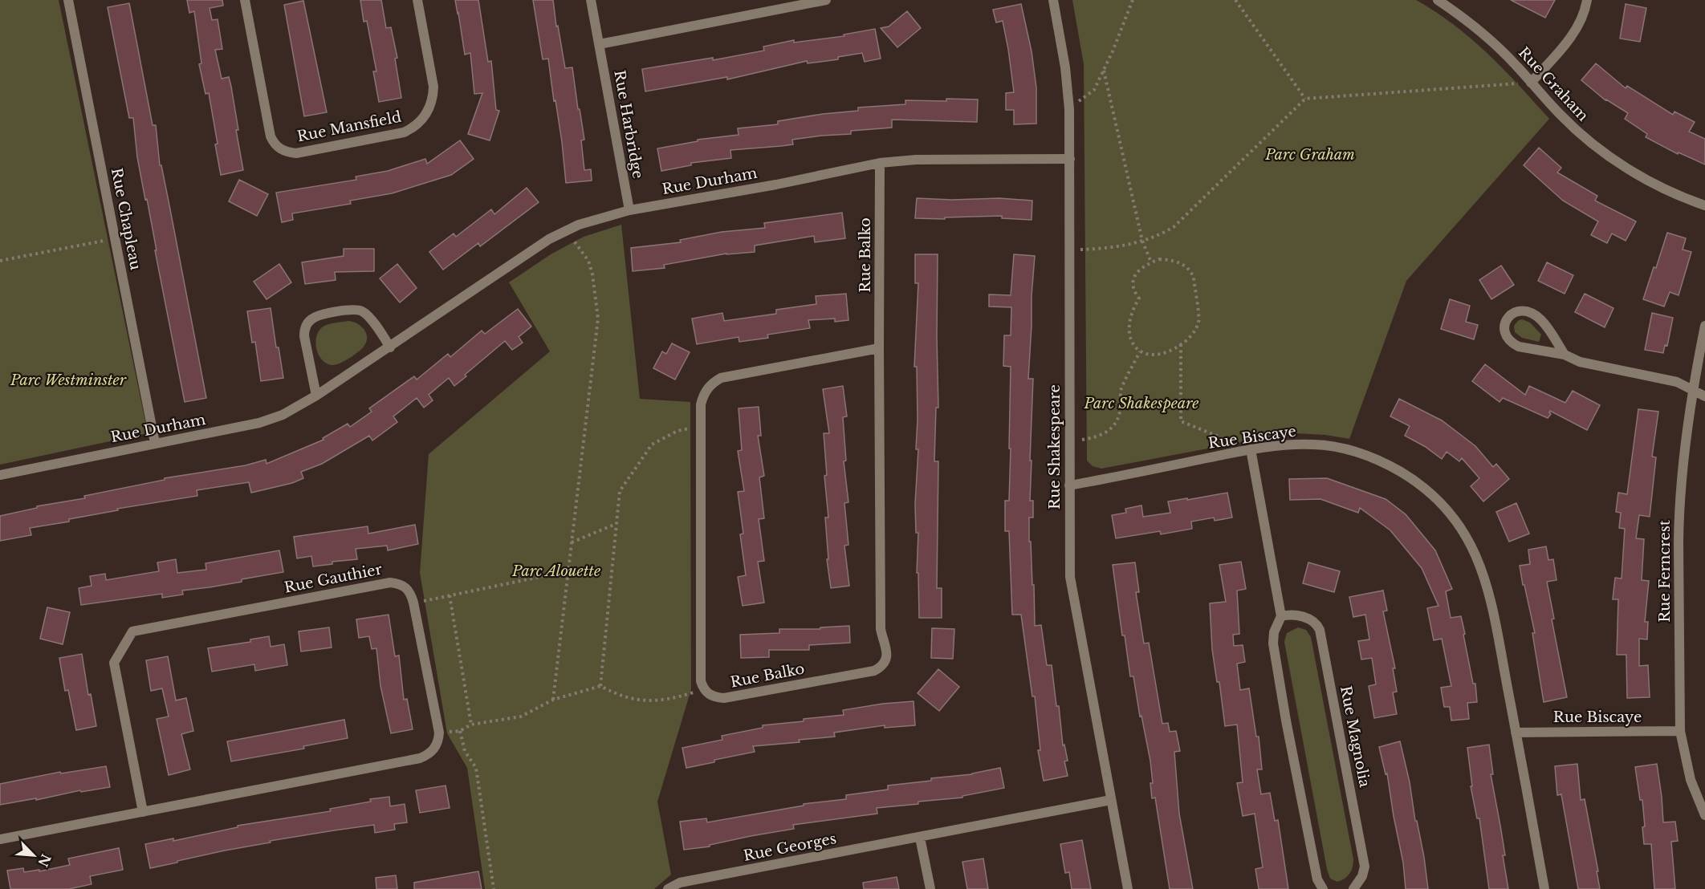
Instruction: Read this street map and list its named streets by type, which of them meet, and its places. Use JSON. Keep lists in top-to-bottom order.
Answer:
{
  "streets": {
    "street": [
      "Rue Graham",
      "Rue Harbridge",
      "Rue Mansfield",
      "Rue Durham",
      "Rue Chapleau",
      "Rue Balko",
      "Rue Biscaye",
      "Rue Shakespeare",
      "Rue Ferncrest",
      "Rue Gauthier",
      "Rue Magnolia",
      "Rue Georges"
    ]
  },
  "crossings": [
    ["Rue Harbridge", "Rue Durham"],
    ["Rue Durham", "Rue Chapleau"],
    ["Rue Durham", "Rue Balko"],
    ["Rue Durham", "Rue Shakespeare"],
    ["Rue Biscaye", "Rue Shakespeare"],
    ["Rue Biscaye", "Rue Ferncrest"],
    ["Rue Shakespeare", "Rue Georges"]
  ],
  "parks": [
    "Parc Graham",
    "Parc Westminster",
    "Parc Shakespeare",
    "Parc Alouette"
  ],
  "north": "bottom right"
}
